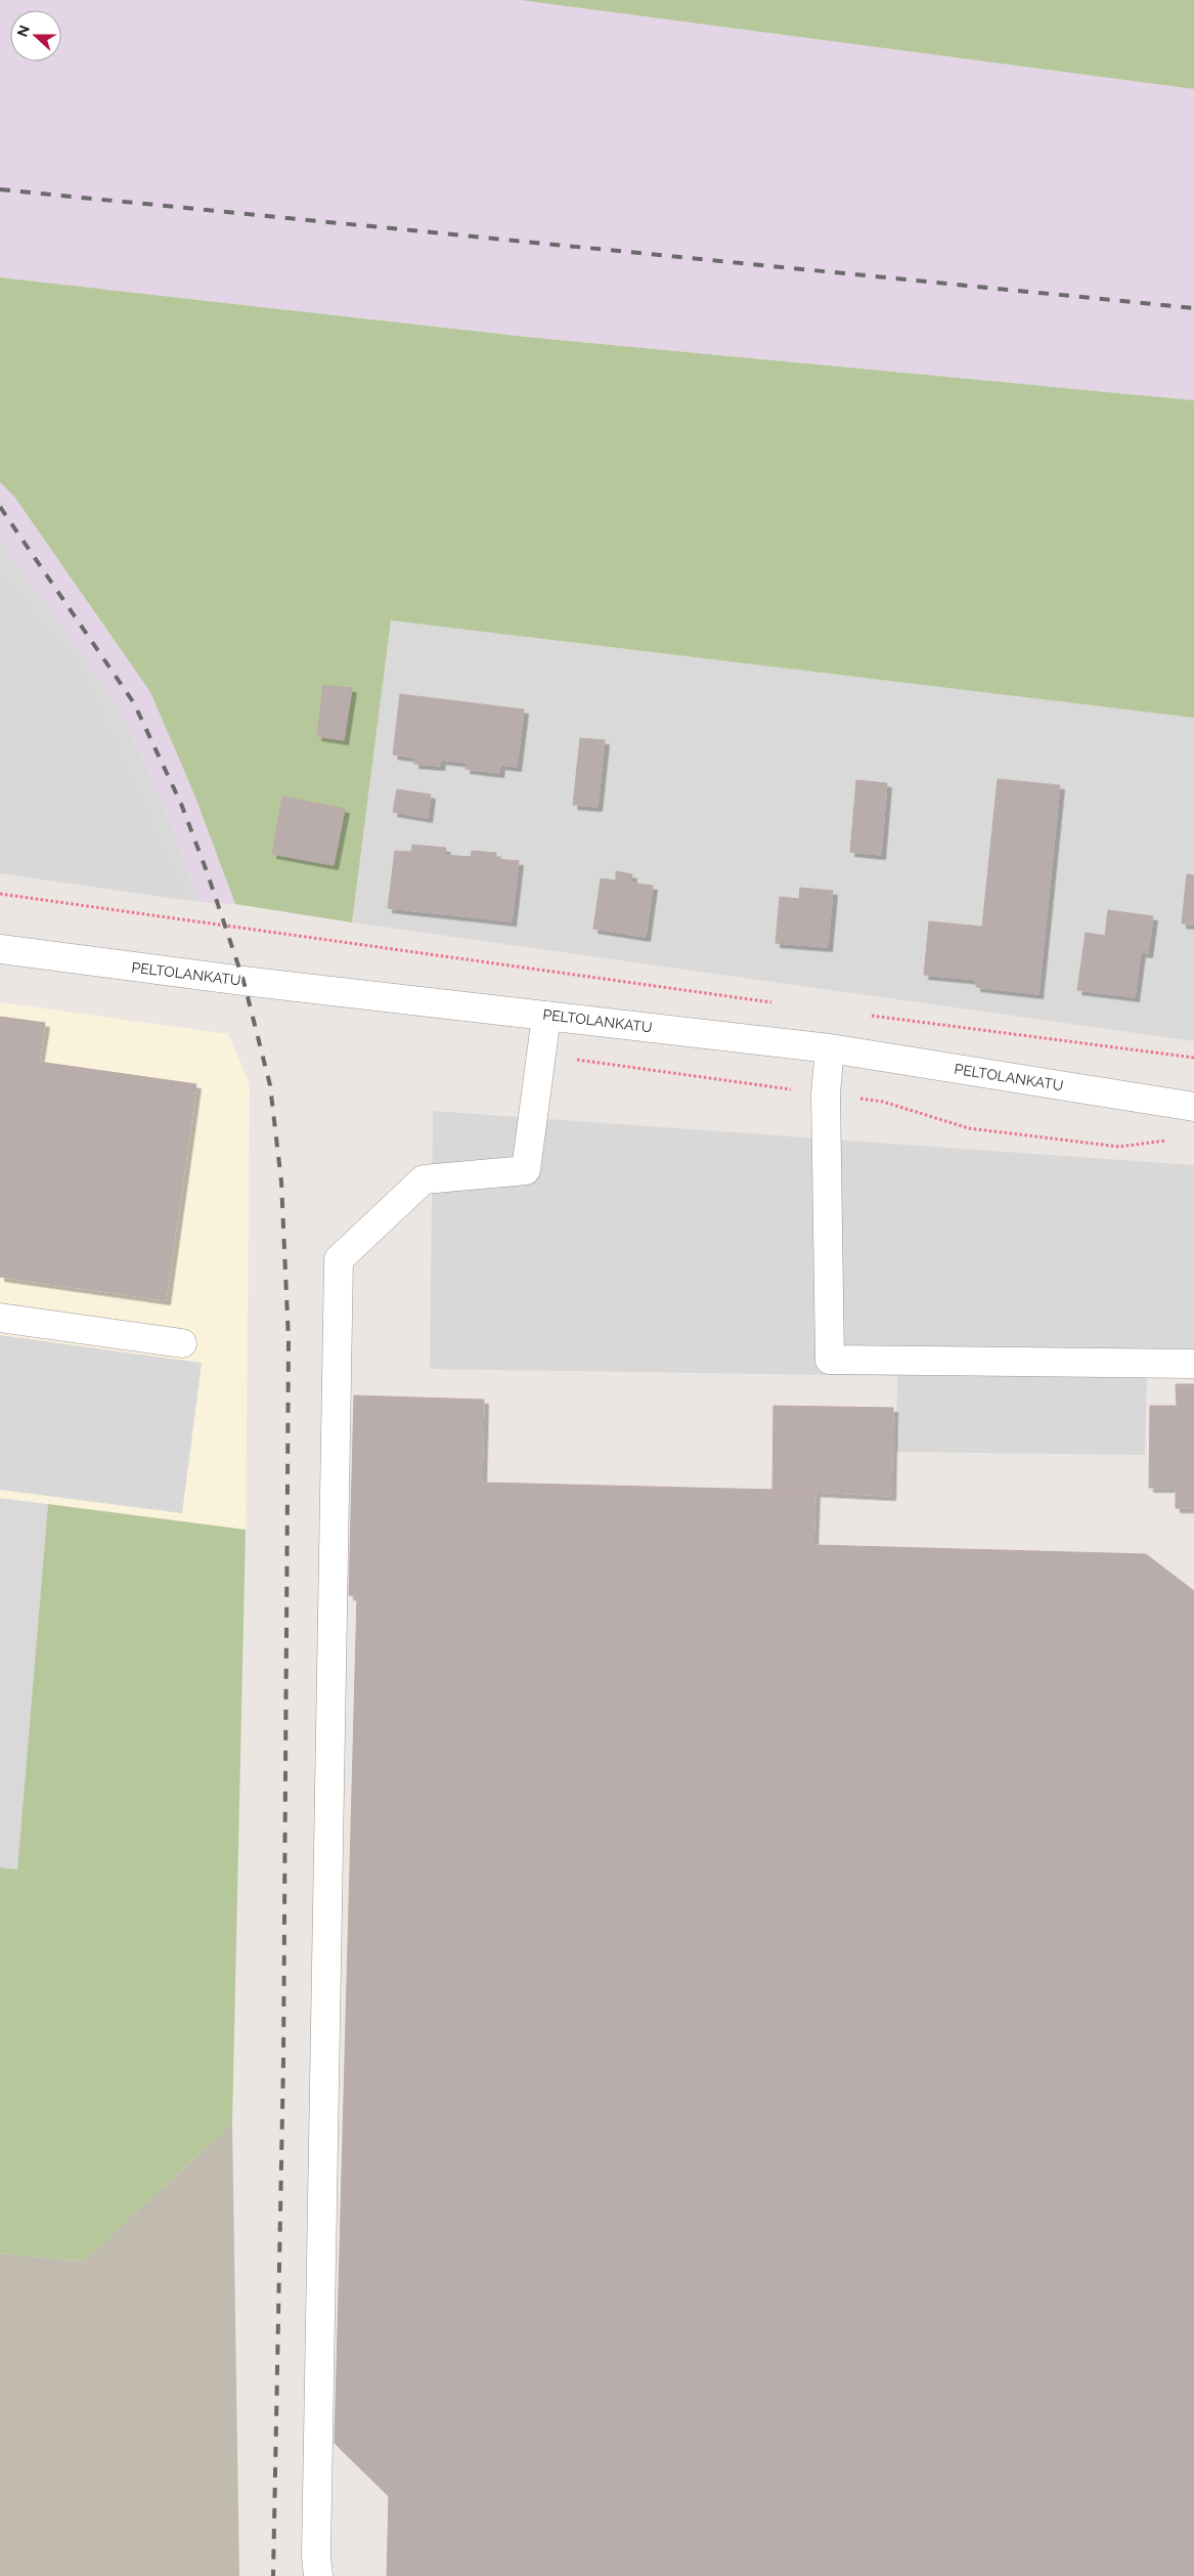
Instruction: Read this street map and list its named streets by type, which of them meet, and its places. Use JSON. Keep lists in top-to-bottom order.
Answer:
{
  "streets": {
    "street": ["PELTOLANKATU"]
  },
  "north": "left"
}
